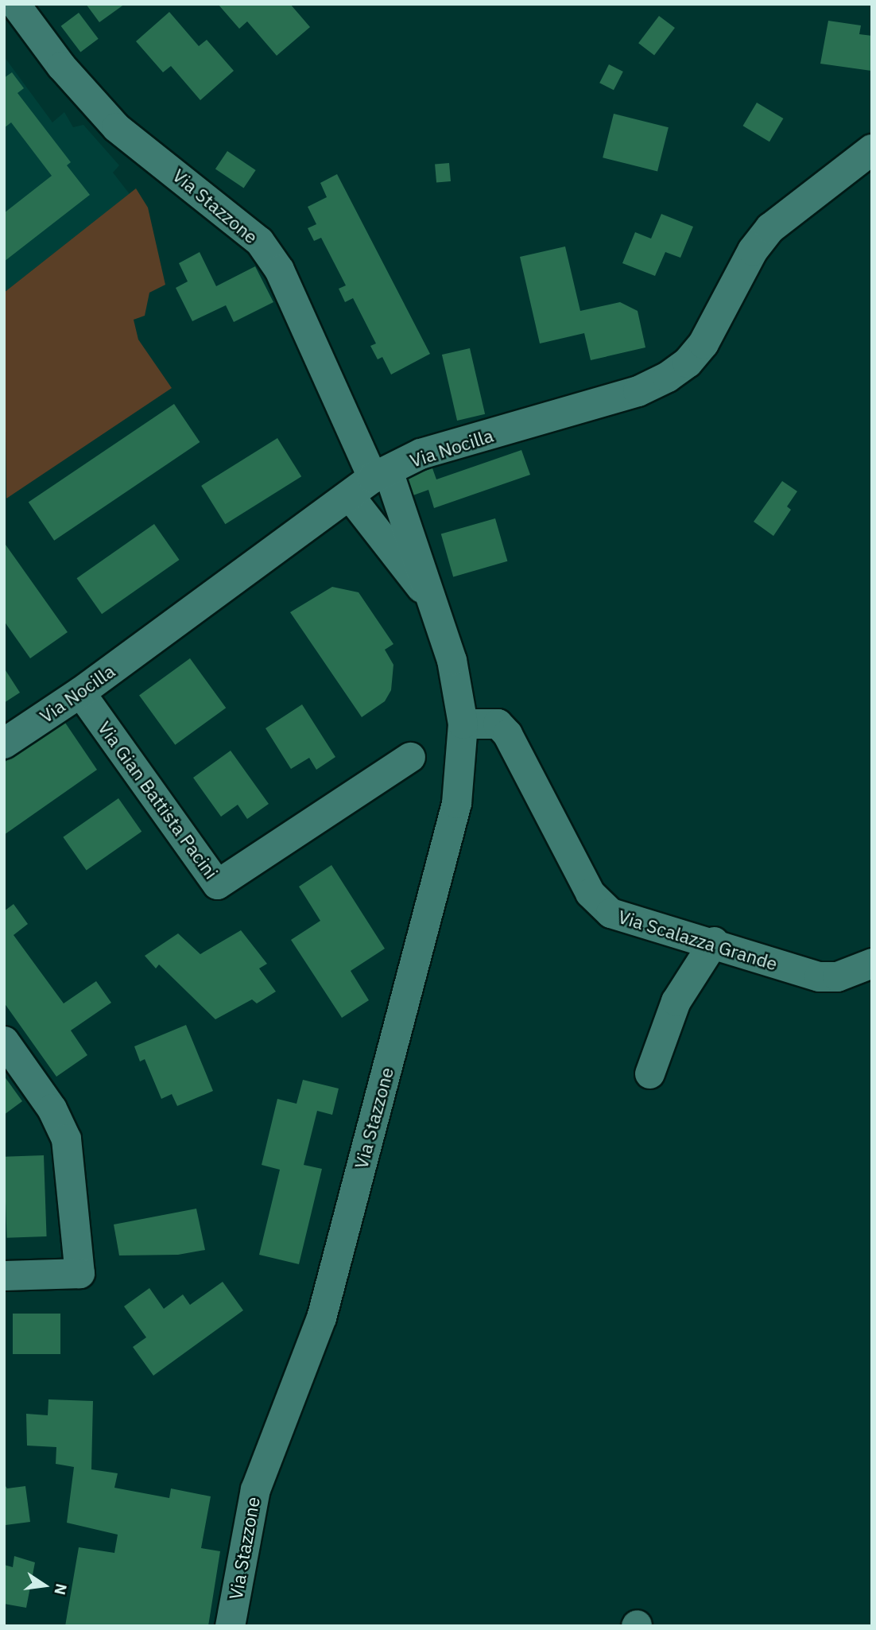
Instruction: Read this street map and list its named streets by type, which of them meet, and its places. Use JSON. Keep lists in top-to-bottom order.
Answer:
{
  "streets": {
    "street": [
      "Via Stazzone",
      "Via Nocilla",
      "Via Gian Battista Pacini",
      "Via Scalazza Grande"
    ]
  },
  "crossings": [
    ["Via Stazzone", "Via Nocilla"],
    ["Via Stazzone", "Via Scalazza Grande"],
    ["Via Nocilla", "Via Gian Battista Pacini"]
  ],
  "north": "right"
}
